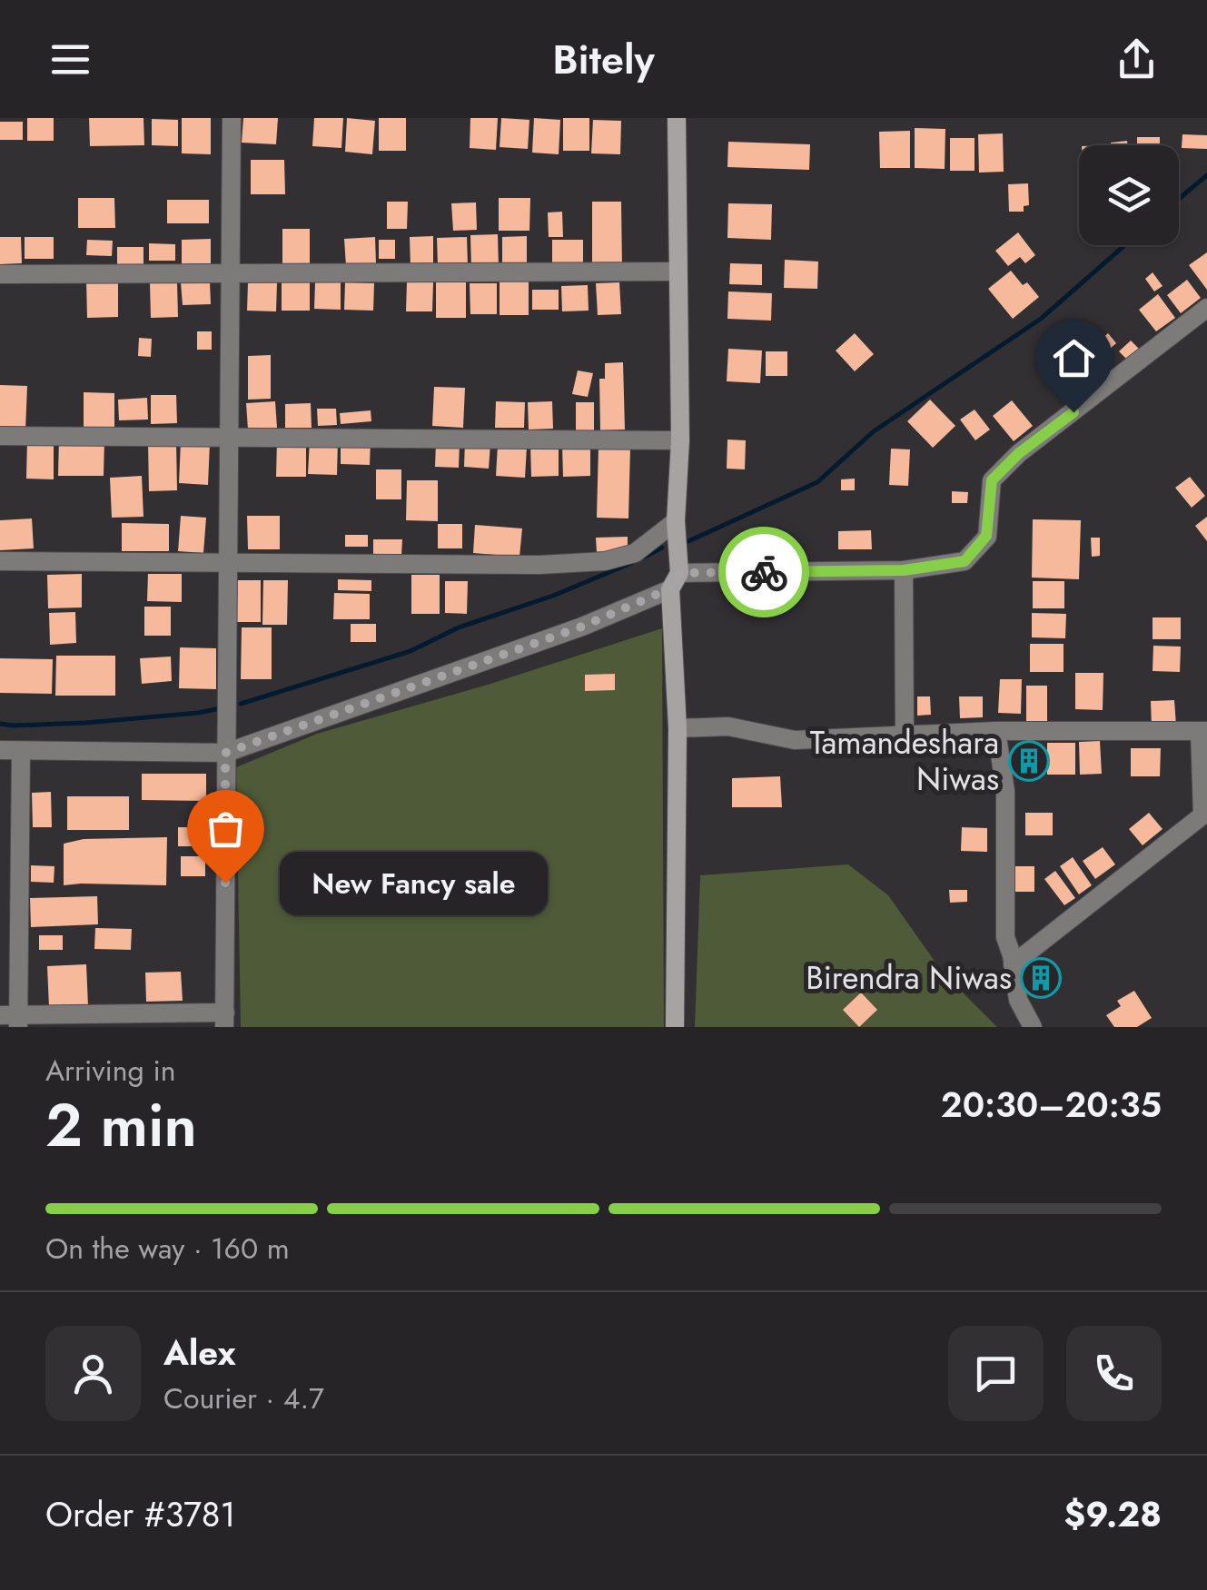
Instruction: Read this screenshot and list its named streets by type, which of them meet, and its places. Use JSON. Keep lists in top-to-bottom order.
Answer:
{
  "places": {
    "building": ["Tamandeshara Niwas", "Birendra Niwas"],
    "other": ["New Fancy sale"]
  },
  "page": {
    "header": "Bitely",
    "bubble": "New Fancy sale",
    "heading": ["2 min", "Arriving in", "20:30–20:35"],
    "panel": [
      "Alex",
      "Courier · 4.7",
      "Order #3781",
      "$9.28"
    ],
    "bar": "On the way · 160 m"
  }
}
